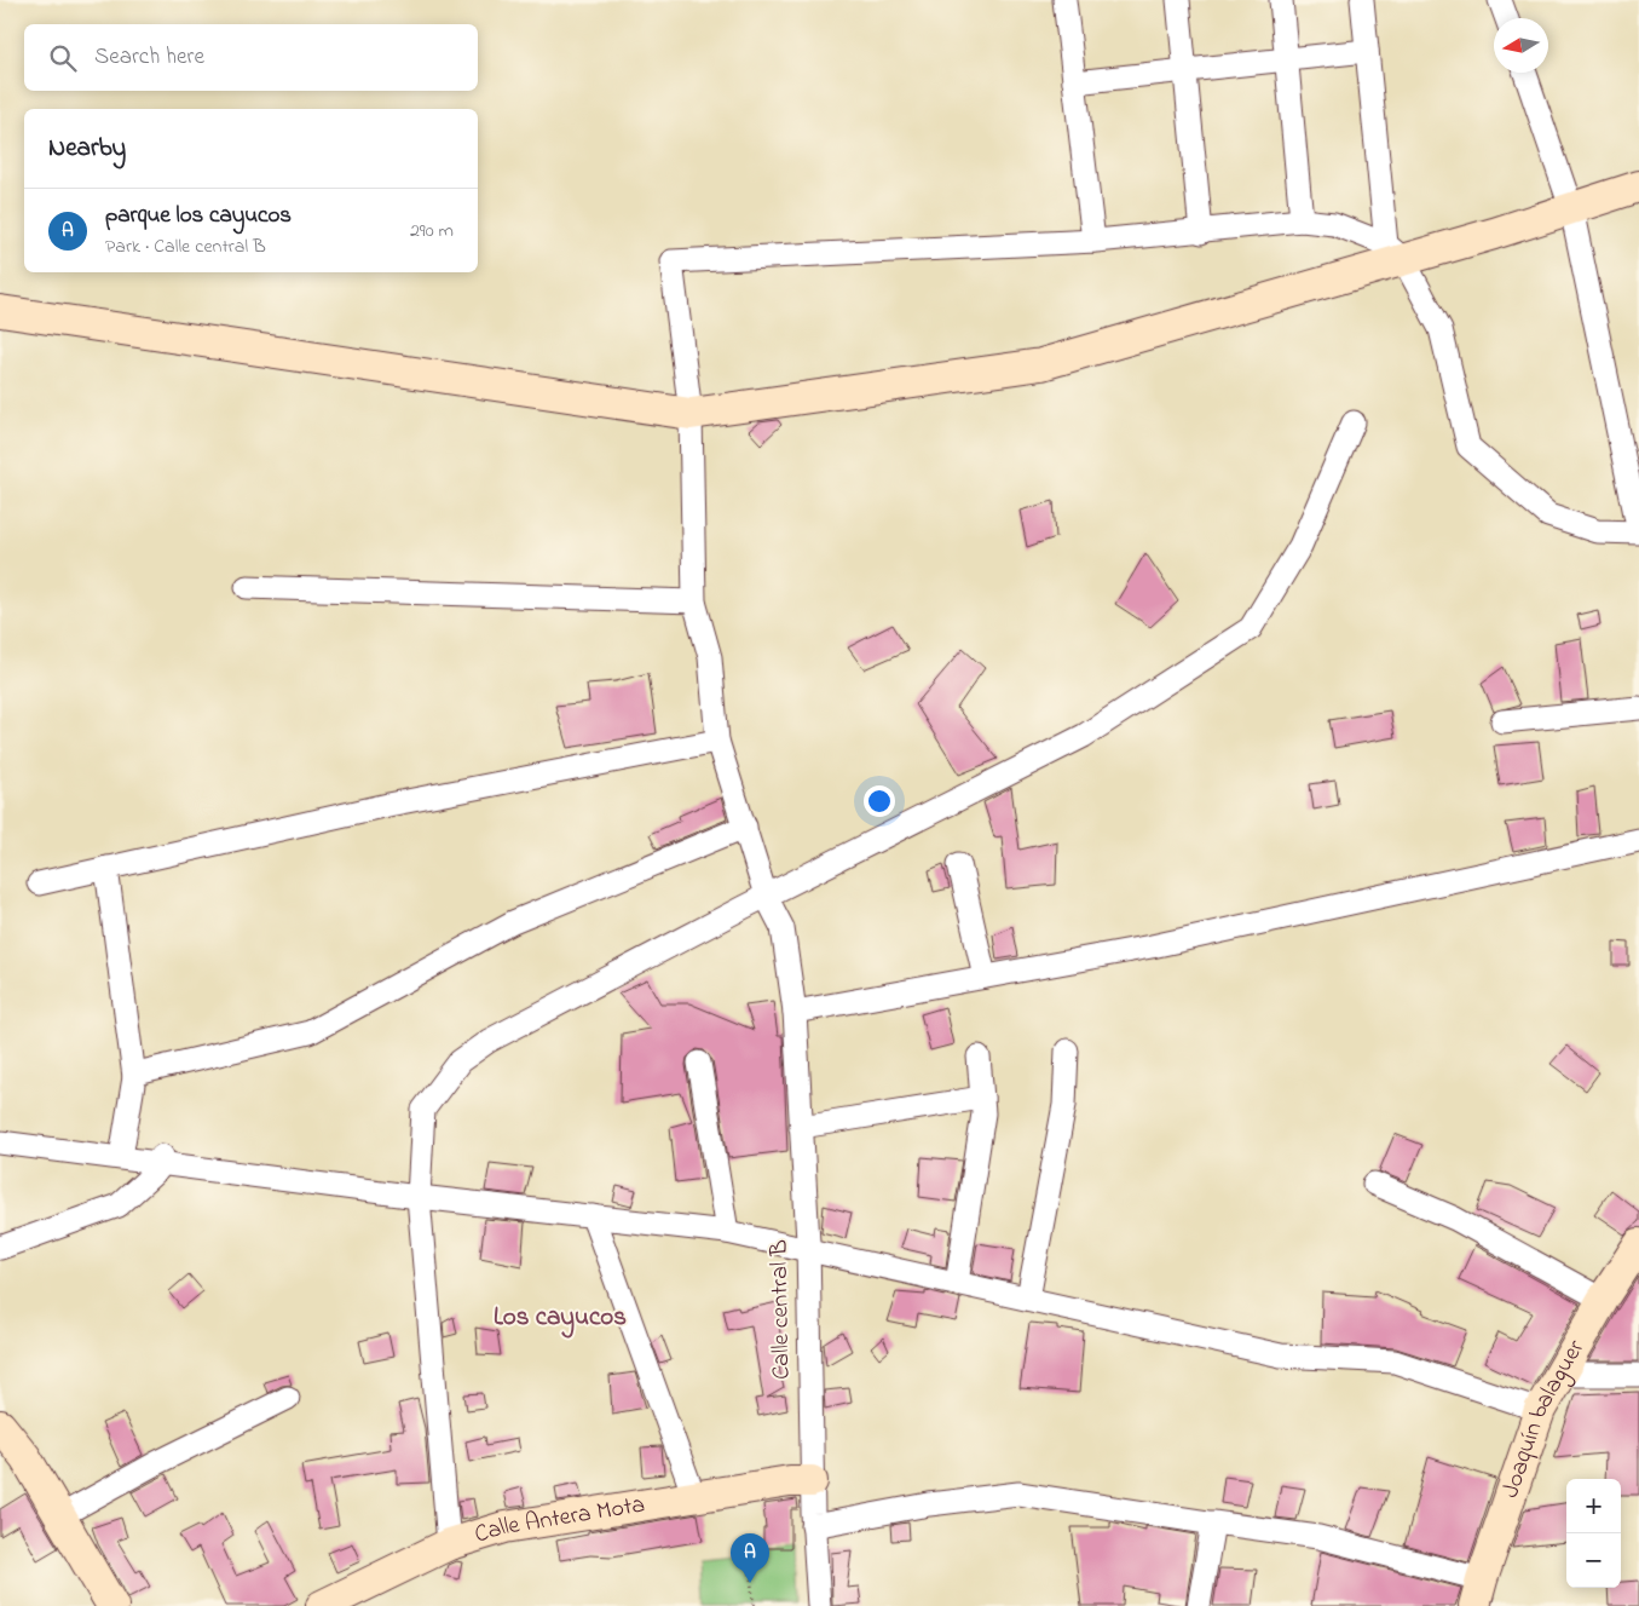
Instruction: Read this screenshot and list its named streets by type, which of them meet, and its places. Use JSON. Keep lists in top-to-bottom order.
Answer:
{
  "streets": {
    "main road": ["Joaquín balaguer", "Calle Antera Mota"],
    "street": ["Calle central B"]
  },
  "crossings": [
    ["Calle central B", "Calle Antera Mota"]
  ],
  "districts": ["Los cayucos"],
  "north": "left",
  "page": {
    "search": "Search here",
    "heading": "Nearby",
    "list": [
      {
        "mark": "A",
        "name": "parque los cayucos",
        "note": "Park · Calle central B",
        "value": "290 m"
      }
    ],
    "map_buttons": ["+", "−"],
    "pins": "A"
  }
}
